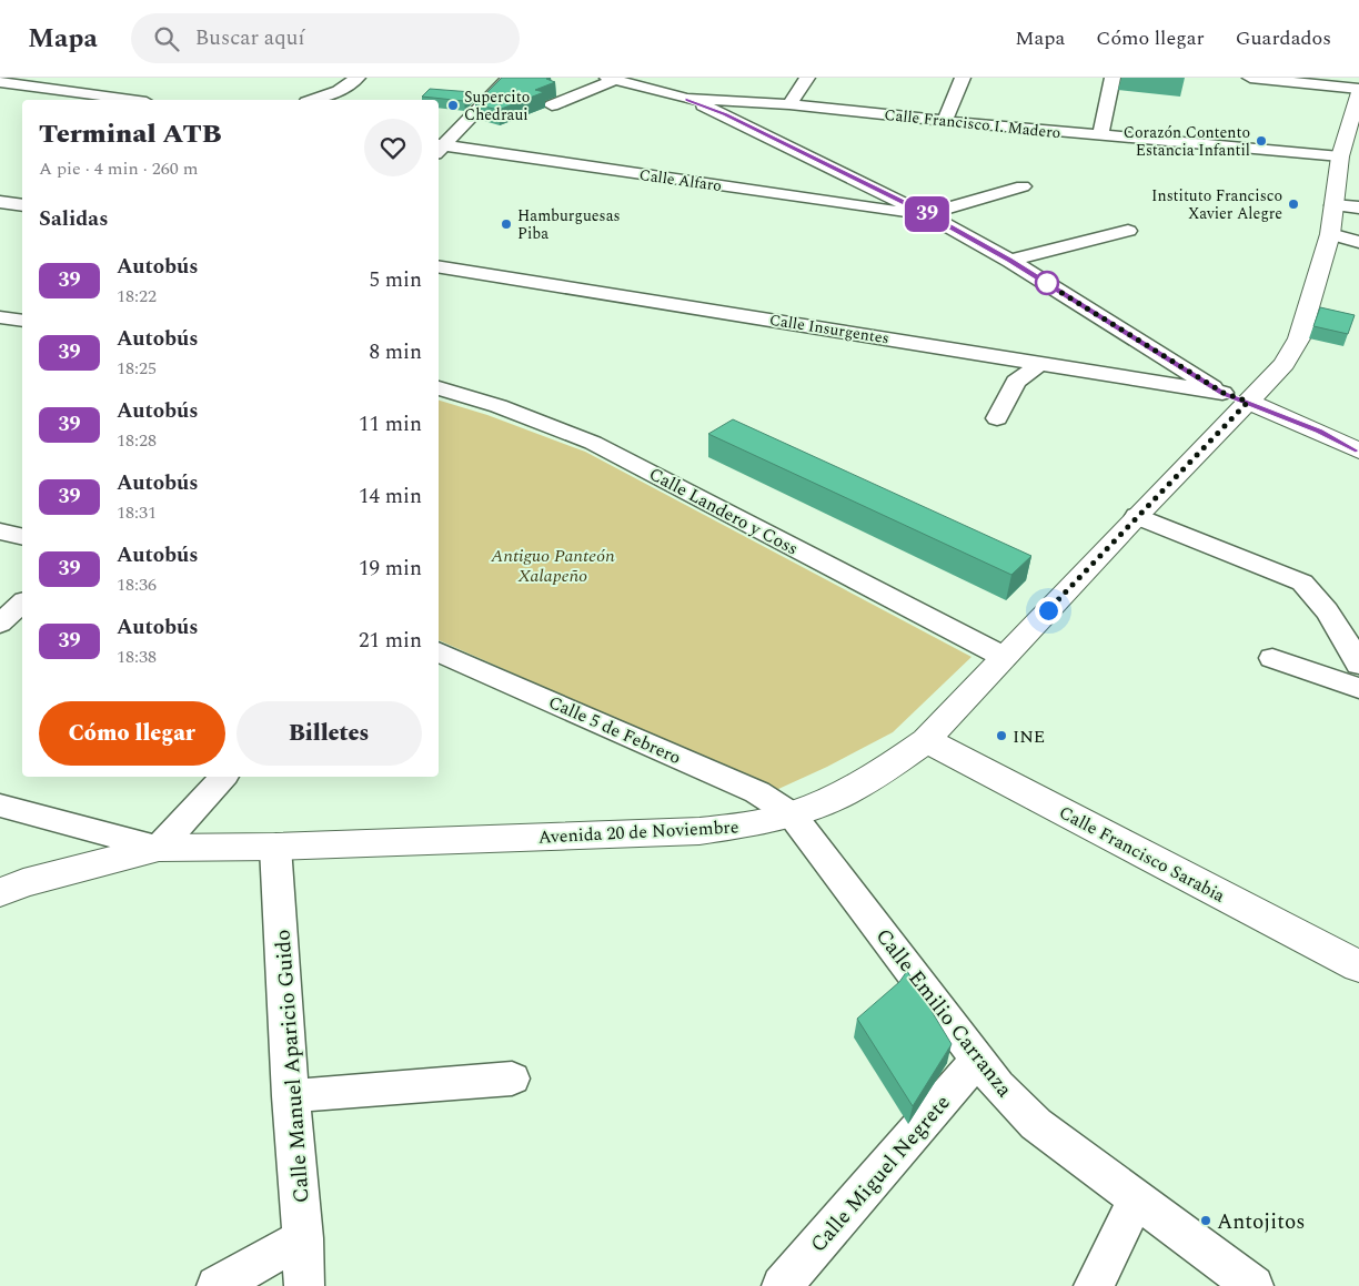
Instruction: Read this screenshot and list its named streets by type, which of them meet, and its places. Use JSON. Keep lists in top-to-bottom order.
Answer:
{
  "streets": {
    "main road": ["Avenida 20 de Noviembre", "Calle Francisco Sarabia"],
    "street": [
      "Calle Francisco I. Madero",
      "Calle Alfaro",
      "Calle Insurgentes",
      "Calle Landero y Coss",
      "Calle 5 de Febrero",
      "Calle Emilio Carranza",
      "Calle Manuel Aparicio Guido",
      "Calle Miguel Negrete"
    ]
  },
  "crossings": [
    ["Calle Francisco I. Madero", "Avenida 20 de Noviembre"],
    ["Calle Landero y Coss", "Avenida 20 de Noviembre"],
    ["Calle 5 de Febrero", "Avenida 20 de Noviembre"],
    ["Calle 5 de Febrero", "Calle Emilio Carranza"],
    ["Avenida 20 de Noviembre", "Calle Francisco Sarabia"],
    ["Avenida 20 de Noviembre", "Calle Emilio Carranza"],
    ["Avenida 20 de Noviembre", "Calle Manuel Aparicio Guido"],
    ["Calle Emilio Carranza", "Calle Miguel Negrete"]
  ],
  "parks": ["Antiguo Panteón Xalapeño"],
  "places": [
    "Supercito Chedraui",
    "Corazón Contento Estancia Infantil",
    "Instituto Francisco Xavier Alegre",
    "Hamburguesas Piba",
    "INE",
    "Antojitos"
  ],
  "lines": ["bus line 39"],
  "page": {
    "header": "Mapa",
    "search": "Buscar aquí",
    "nav": ["Mapa", "Cómo llegar", "Guardados"],
    "on_map": "39",
    "heading": [
      ["Terminal ATB", "A pie · 4 min · 260 m"],
      "Salidas"
    ],
    "list": [
      {
        "mark": "39",
        "name": "Autobús",
        "note": "18:22",
        "value": "5 min"
      },
      {
        "mark": "39",
        "name": "Autobús",
        "note": "18:25",
        "value": "8 min"
      },
      {
        "mark": "39",
        "name": "Autobús",
        "note": "18:28",
        "value": "11 min"
      },
      {
        "mark": "39",
        "name": "Autobús",
        "note": "18:31",
        "value": "14 min"
      },
      {
        "mark": "39",
        "name": "Autobús",
        "note": "18:36",
        "value": "19 min"
      },
      {
        "mark": "39",
        "name": "Autobús",
        "note": "18:38",
        "value": "21 min"
      }
    ],
    "buttons": ["Cómo llegar", "Billetes"]
  }
}
